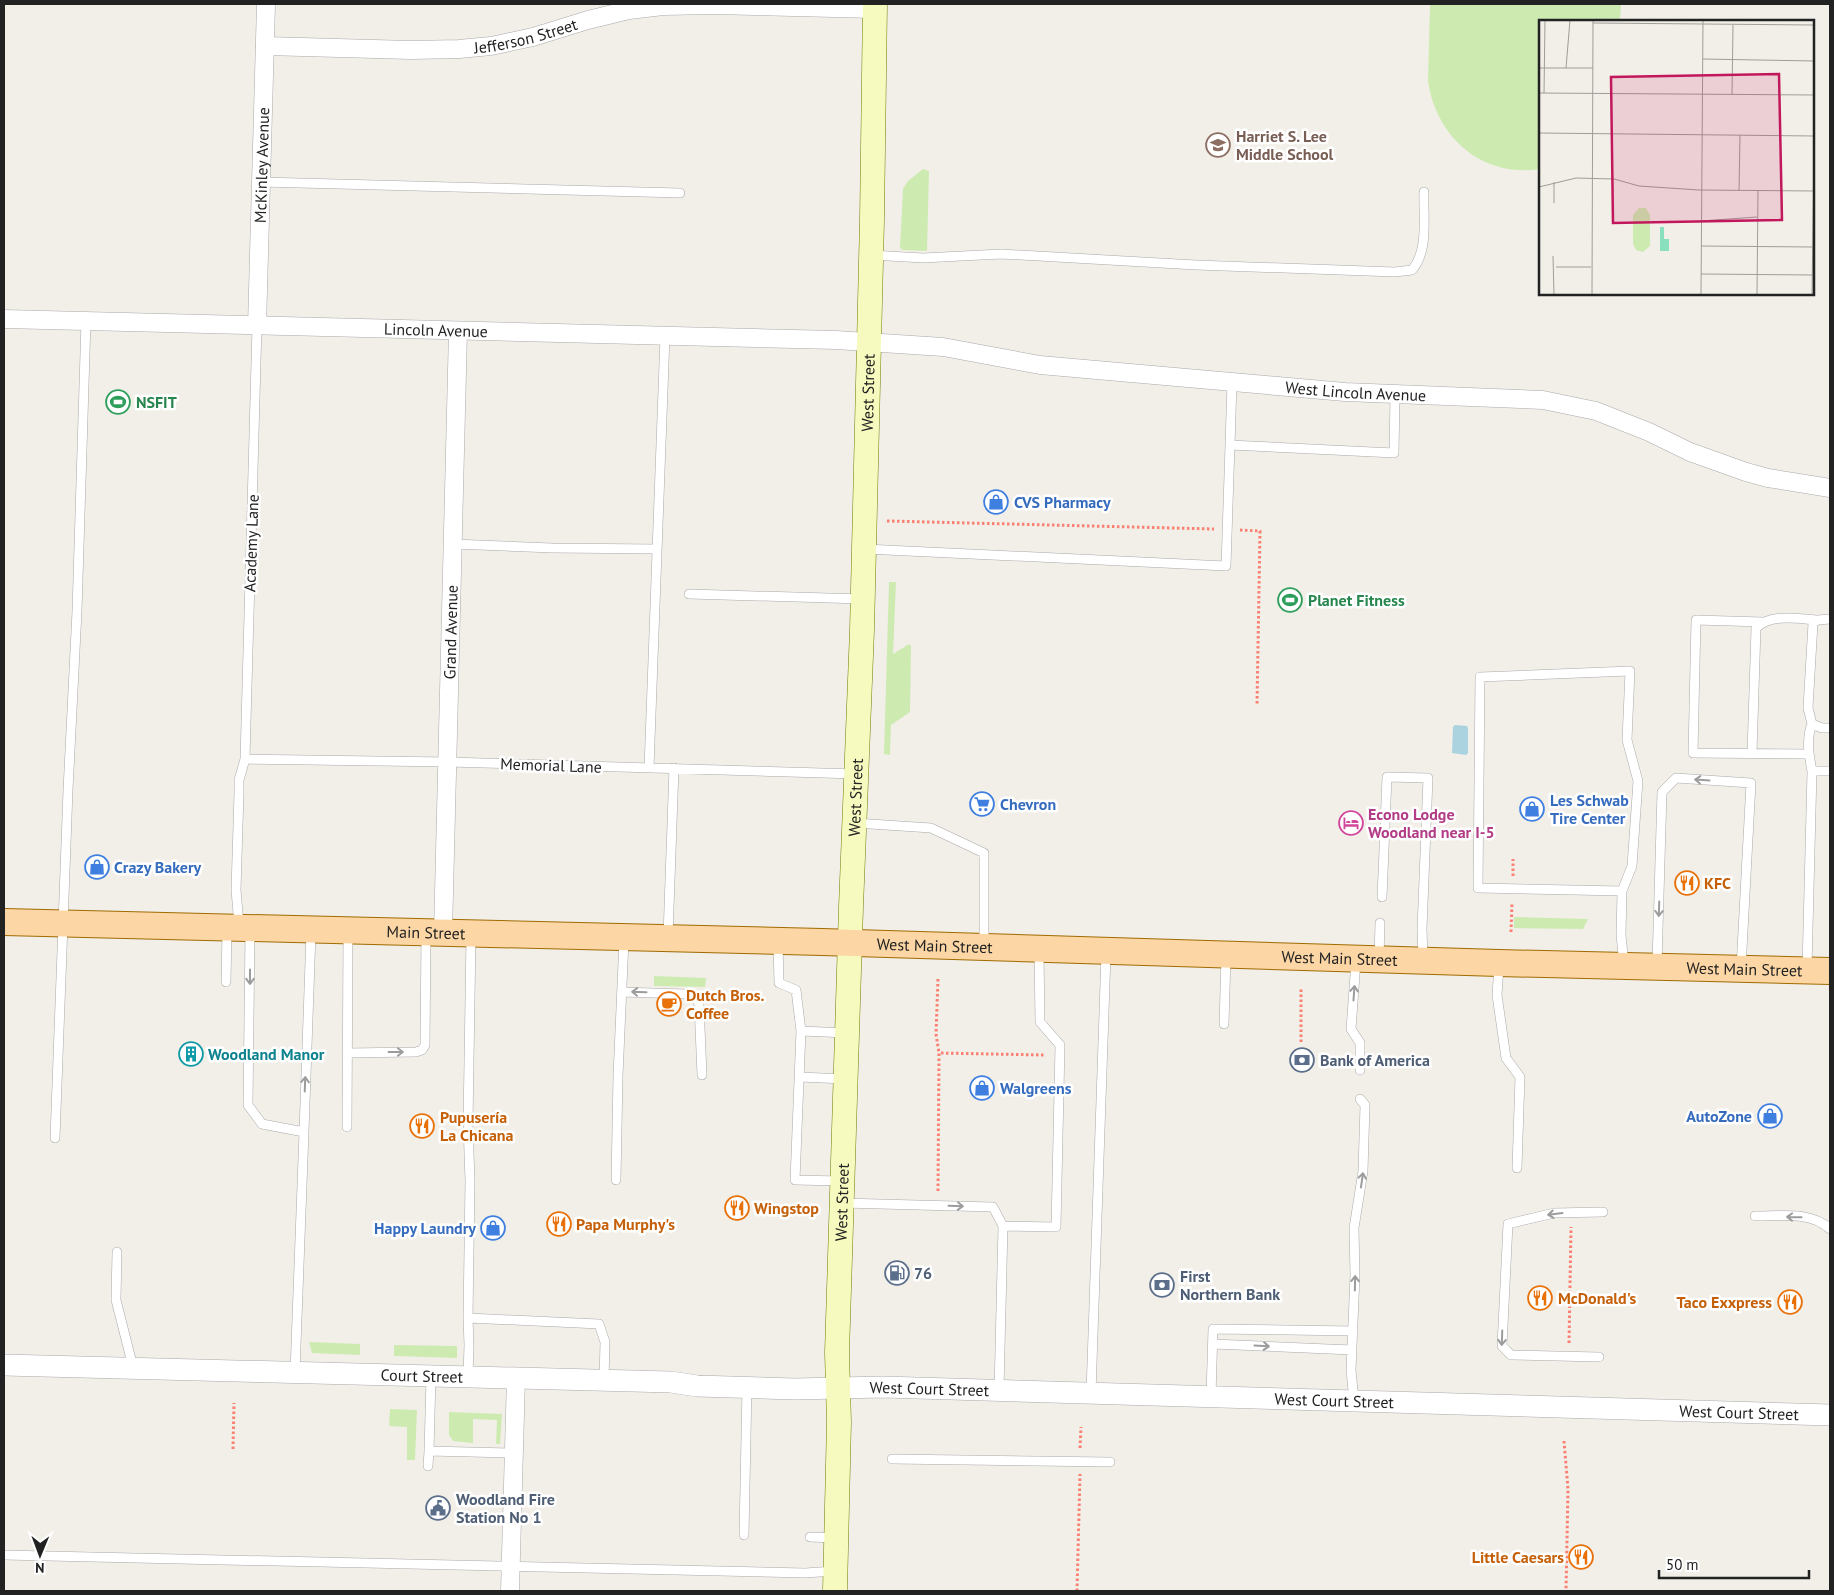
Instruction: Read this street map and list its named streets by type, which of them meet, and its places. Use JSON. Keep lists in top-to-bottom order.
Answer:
{
  "streets": {
    "main road": ["West Street", "Main Street", "West Main Street"],
    "street": [
      "Jefferson Street",
      "McKinley Avenue",
      "Lincoln Avenue",
      "West Lincoln Avenue",
      "Grand Avenue",
      "Court Street",
      "West Court Street"
    ],
    "lane": ["Academy Lane", "Memorial Lane"]
  },
  "crossings": [
    ["Jefferson Street", "McKinley Avenue"],
    ["Jefferson Street", "West Street"],
    ["McKinley Avenue", "Lincoln Avenue"],
    ["McKinley Avenue", "Academy Lane"],
    ["Lincoln Avenue", "West Lincoln Avenue"],
    ["Lincoln Avenue", "West Street"],
    ["Lincoln Avenue", "Academy Lane"],
    ["Lincoln Avenue", "Grand Avenue"],
    ["West Lincoln Avenue", "West Street"],
    ["West Street", "Memorial Lane"],
    ["West Street", "Main Street"],
    ["West Street", "West Main Street"],
    ["West Street", "Court Street"],
    ["West Street", "West Court Street"],
    ["Academy Lane", "Memorial Lane"],
    ["Academy Lane", "Main Street"],
    ["Grand Avenue", "Memorial Lane"],
    ["Grand Avenue", "Main Street"],
    ["Main Street", "West Main Street"],
    ["Court Street", "West Court Street"]
  ],
  "places": {
    "school or university": ["Harriet S. Lee Middle School"],
    "sports": ["NSFIT", "Planet Fitness"],
    "shop": [
      "CVS Pharmacy",
      "Les Schwab Tire Center",
      "Crazy Bakery",
      "Walgreens",
      "AutoZone",
      "Happy Laundry"
    ],
    "supermarket": ["Chevron"],
    "hotel": ["Econo Lodge Woodland near I-5"],
    "restaurant": [
      "KFC",
      "Pupusería La Chicana",
      "Wingstop",
      "Papa Murphy's",
      "McDonald's",
      "Taco Exxpress",
      "Little Caesars"
    ],
    "cafe": ["Dutch Bros. Coffee"],
    "building": ["Woodland Manor"],
    "bank": ["Bank of America", "First Northern Bank"],
    "fuel station": ["76"],
    "public building": ["Woodland Fire Station No 1"]
  },
  "scale_bar": "50 m",
  "north": "bottom"
}
